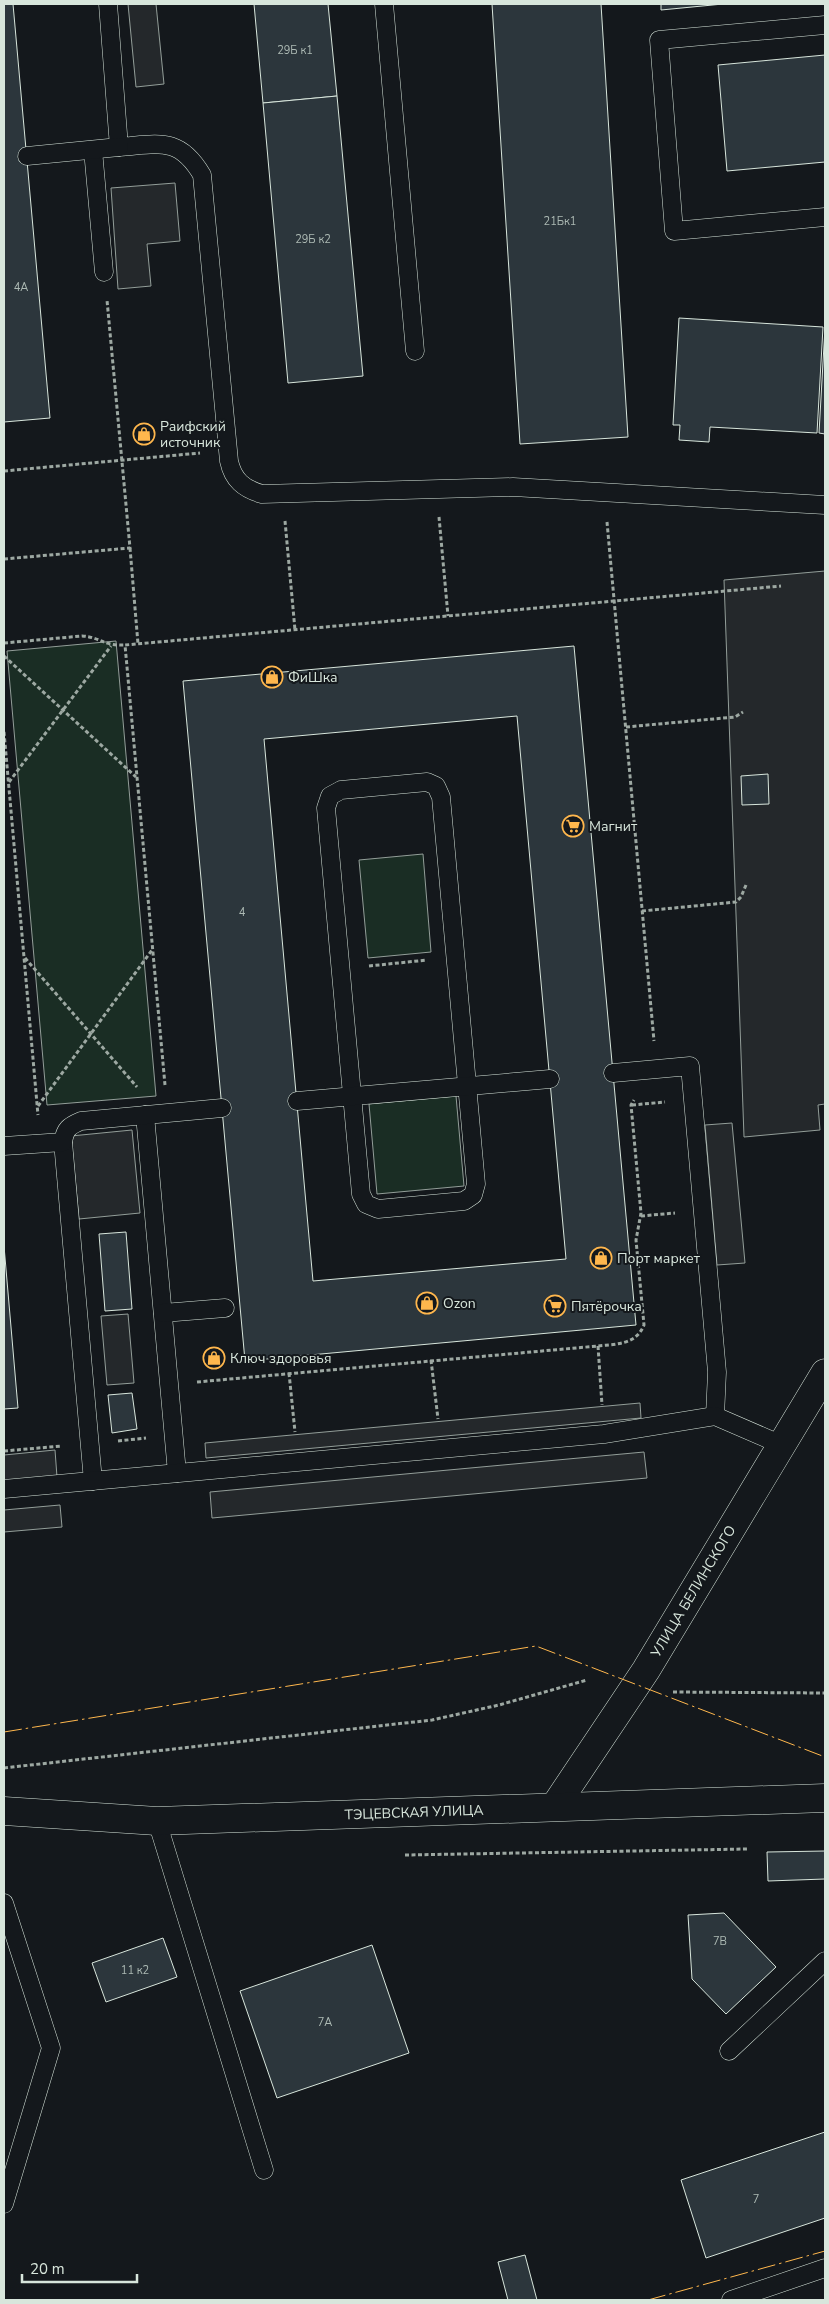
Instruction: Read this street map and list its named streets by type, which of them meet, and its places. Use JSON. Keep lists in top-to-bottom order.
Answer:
{
  "streets": {
    "main road": ["УЛИЦА БЕЛИНСКОГО", "ТЭЦЕВСКАЯ УЛИЦА"]
  },
  "crossings": [
    ["УЛИЦА БЕЛИНСКОГО", "ТЭЦЕВСКАЯ УЛИЦА"]
  ],
  "places": {
    "shop": [
      "Раифский источник",
      "ФиШка",
      "Порт маркет",
      "Ozon",
      "Ключ здоровья"
    ],
    "supermarket": ["Магнит", "Пятёрочка"]
  },
  "house_numbers": [
    "29Б к1",
    "21Бк1",
    "29Б к2",
    "4А",
    "4",
    "7В",
    "11 к2",
    "7А",
    "7"
  ],
  "scale_bar": "20 m"
}
